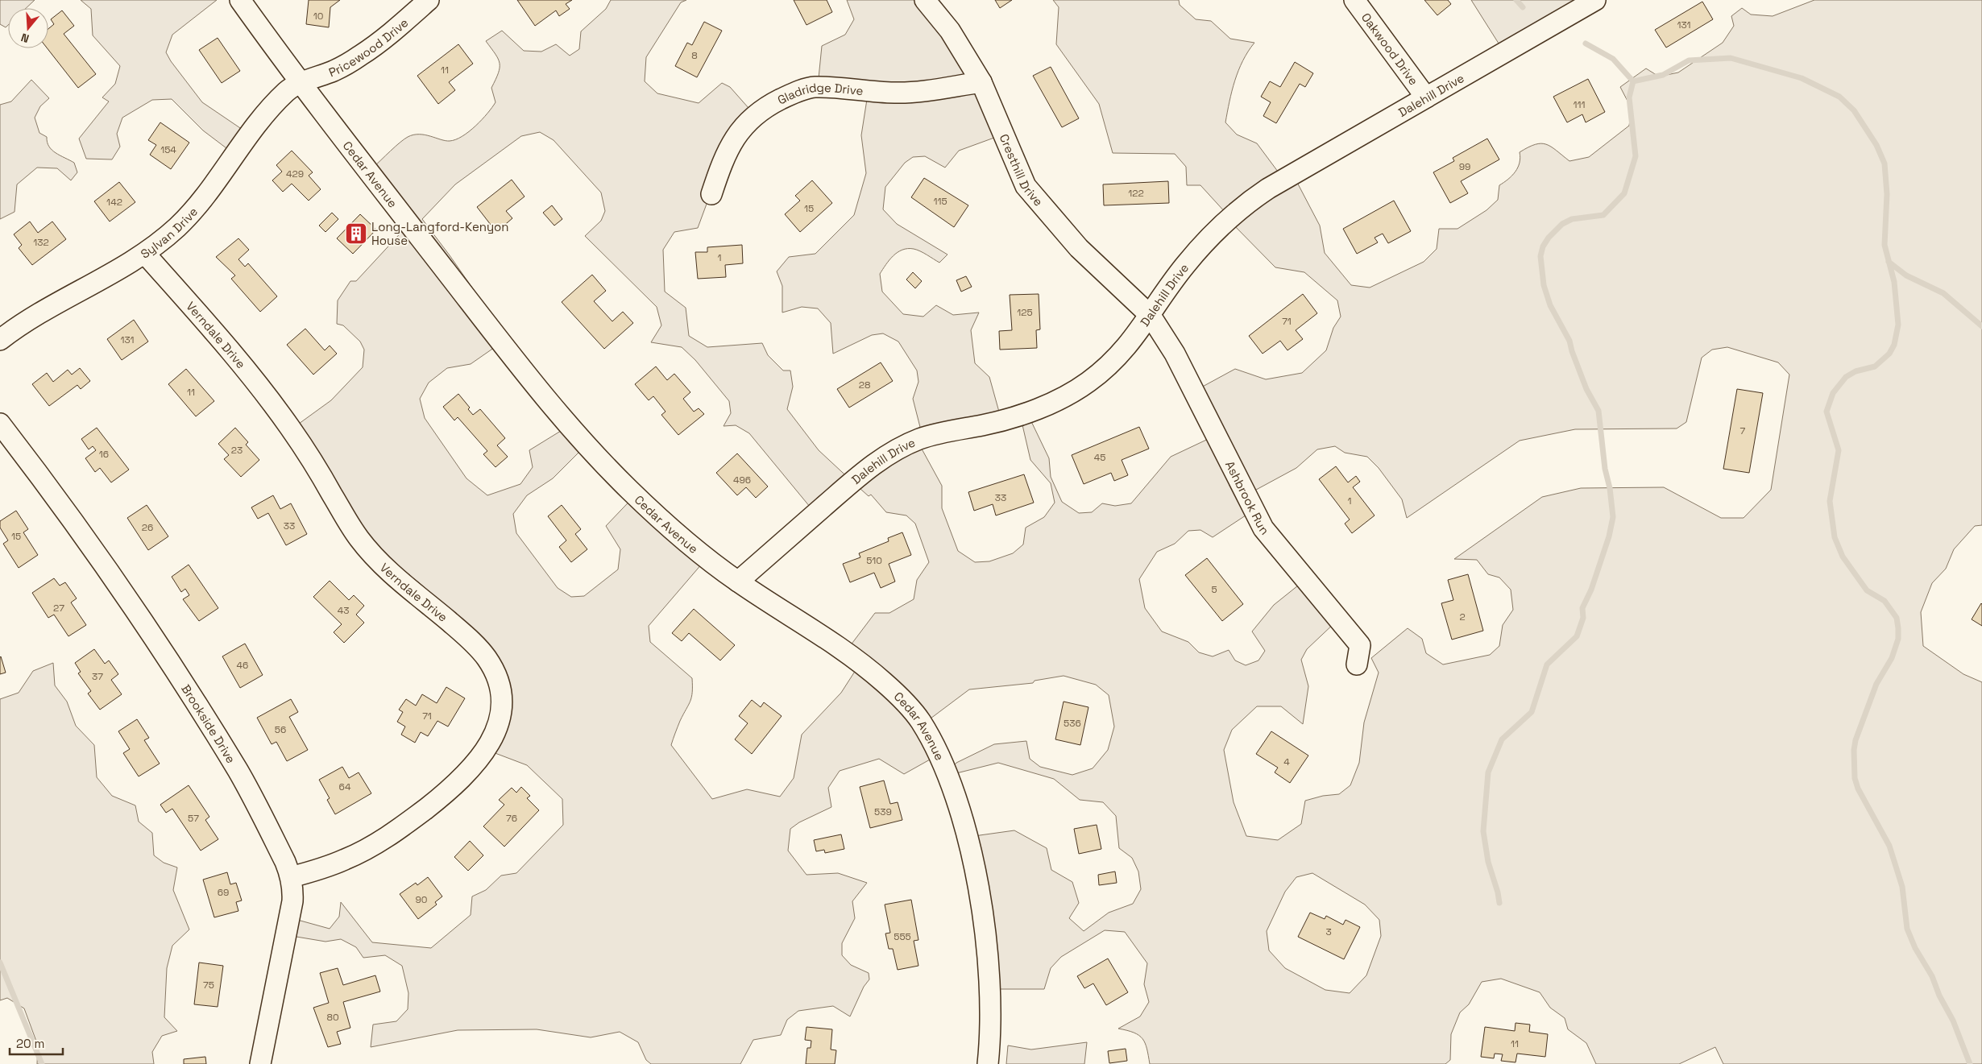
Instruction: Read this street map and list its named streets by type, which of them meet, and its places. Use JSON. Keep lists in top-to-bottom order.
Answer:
{
  "streets": {
    "street": [
      "Pricewood Drive",
      "Oakwood Drive",
      "Dalehill Drive",
      "Gladridge Drive",
      "Cresthill Drive",
      "Cedar Avenue",
      "Sylvan Drive",
      "Verndale Drive",
      "Ashbrook Run",
      "Brookside Drive"
    ]
  },
  "crossings": [
    ["Pricewood Drive", "Cedar Avenue"],
    ["Pricewood Drive", "Sylvan Drive"],
    ["Oakwood Drive", "Dalehill Drive"],
    ["Dalehill Drive", "Cresthill Drive"],
    ["Dalehill Drive", "Cedar Avenue"],
    ["Dalehill Drive", "Ashbrook Run"],
    ["Gladridge Drive", "Cresthill Drive"],
    ["Cresthill Drive", "Ashbrook Run"],
    ["Cedar Avenue", "Sylvan Drive"],
    ["Sylvan Drive", "Verndale Drive"],
    ["Verndale Drive", "Brookside Drive"]
  ],
  "places": {
    "building": ["Long-Langford-Kenyon House"]
  },
  "house_numbers": [
    "10",
    "131",
    "8",
    "11",
    "111",
    "154",
    "99",
    "429",
    "122",
    "115",
    "142",
    "15",
    "132",
    "1",
    "125",
    "71",
    "131",
    "28",
    "11",
    "7",
    "23",
    "16",
    "45",
    "496",
    "33",
    "1",
    "33",
    "26",
    "15",
    "510",
    "5",
    "27",
    "43",
    "2",
    "46",
    "37",
    "71",
    "536",
    "56",
    "4",
    "64",
    "539",
    "57",
    "76",
    "69",
    "90",
    "3",
    "555",
    "75",
    "80",
    "11"
  ],
  "scale_bar": "20 m",
  "north": "bottom"
}
